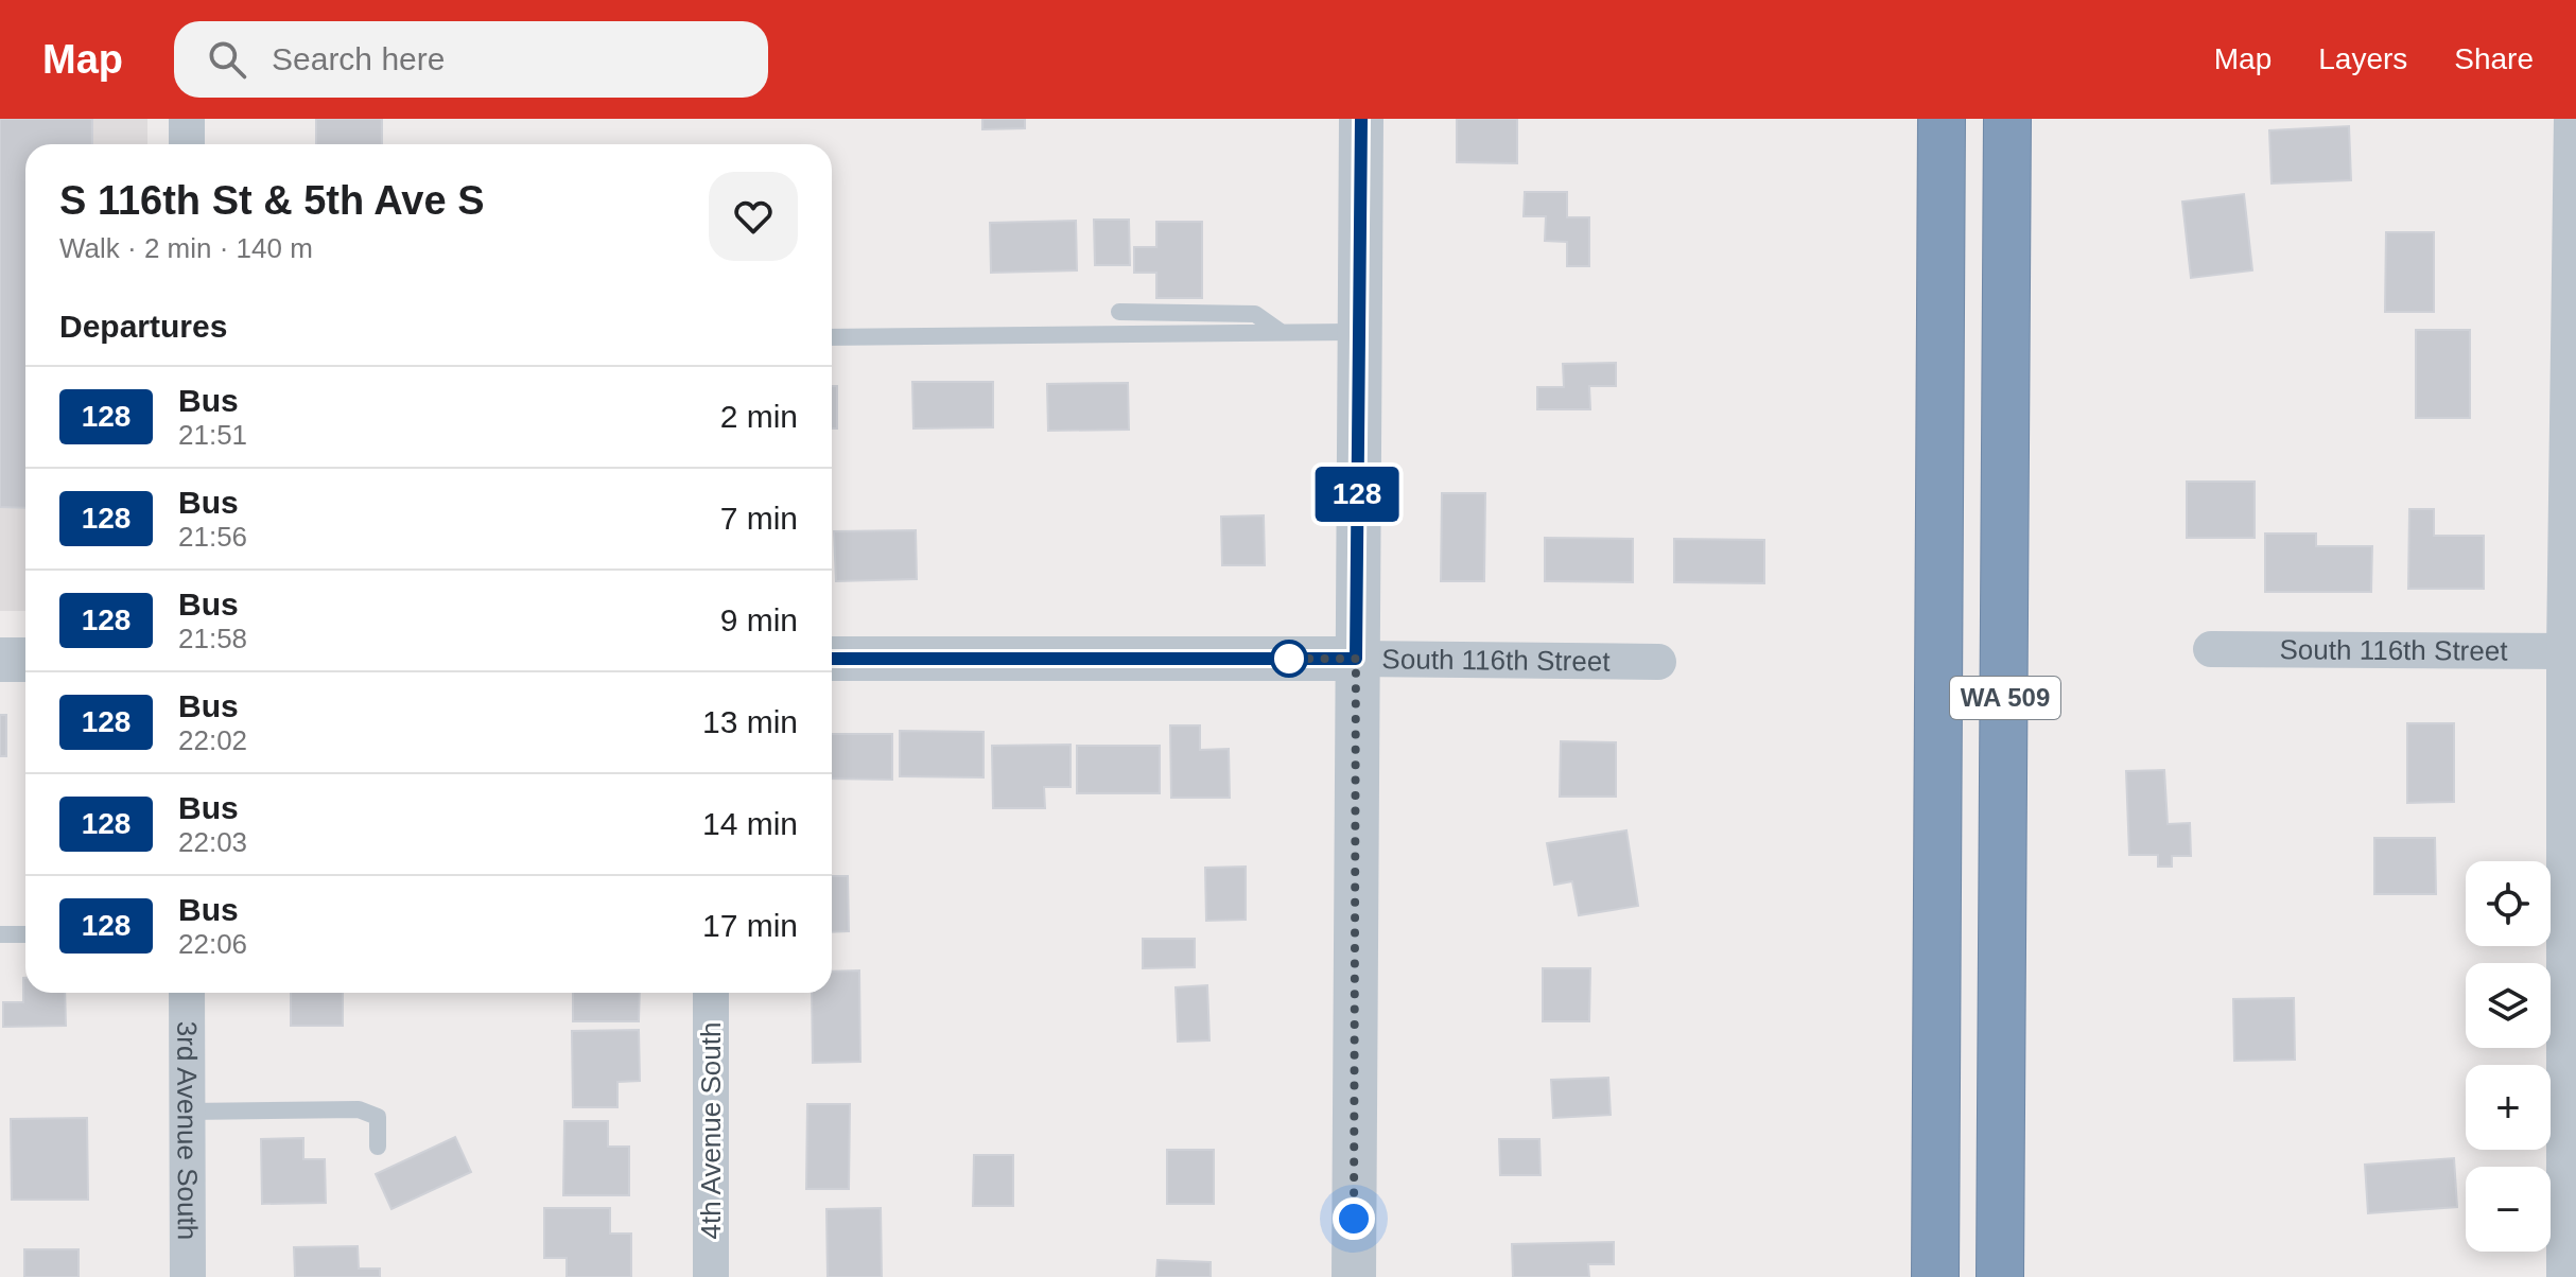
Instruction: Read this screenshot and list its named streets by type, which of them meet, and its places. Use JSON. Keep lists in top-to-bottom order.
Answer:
{
  "streets": {
    "highway": ["WA 509"],
    "street": ["South 116th Street", "3rd Avenue South", "4th Avenue South"]
  },
  "lines": ["bus line 128"],
  "page": {
    "header": "Map",
    "search": "Search here",
    "nav": ["Map", "Layers", "Share"],
    "on_map": "128",
    "heading": [
      ["S 116th St & 5th Ave S", "Walk · 2 min · 140 m"],
      "Departures"
    ],
    "list": [
      {
        "mark": "128",
        "name": "Bus",
        "note": "21:51",
        "value": "2 min"
      },
      {
        "mark": "128",
        "name": "Bus",
        "note": "21:56",
        "value": "7 min"
      },
      {
        "mark": "128",
        "name": "Bus",
        "note": "21:58",
        "value": "9 min"
      },
      {
        "mark": "128",
        "name": "Bus",
        "note": "22:02",
        "value": "13 min"
      },
      {
        "mark": "128",
        "name": "Bus",
        "note": "22:03",
        "value": "14 min"
      },
      {
        "mark": "128",
        "name": "Bus",
        "note": "22:06",
        "value": "17 min"
      }
    ],
    "map_buttons": ["+", "−"]
  }
}
